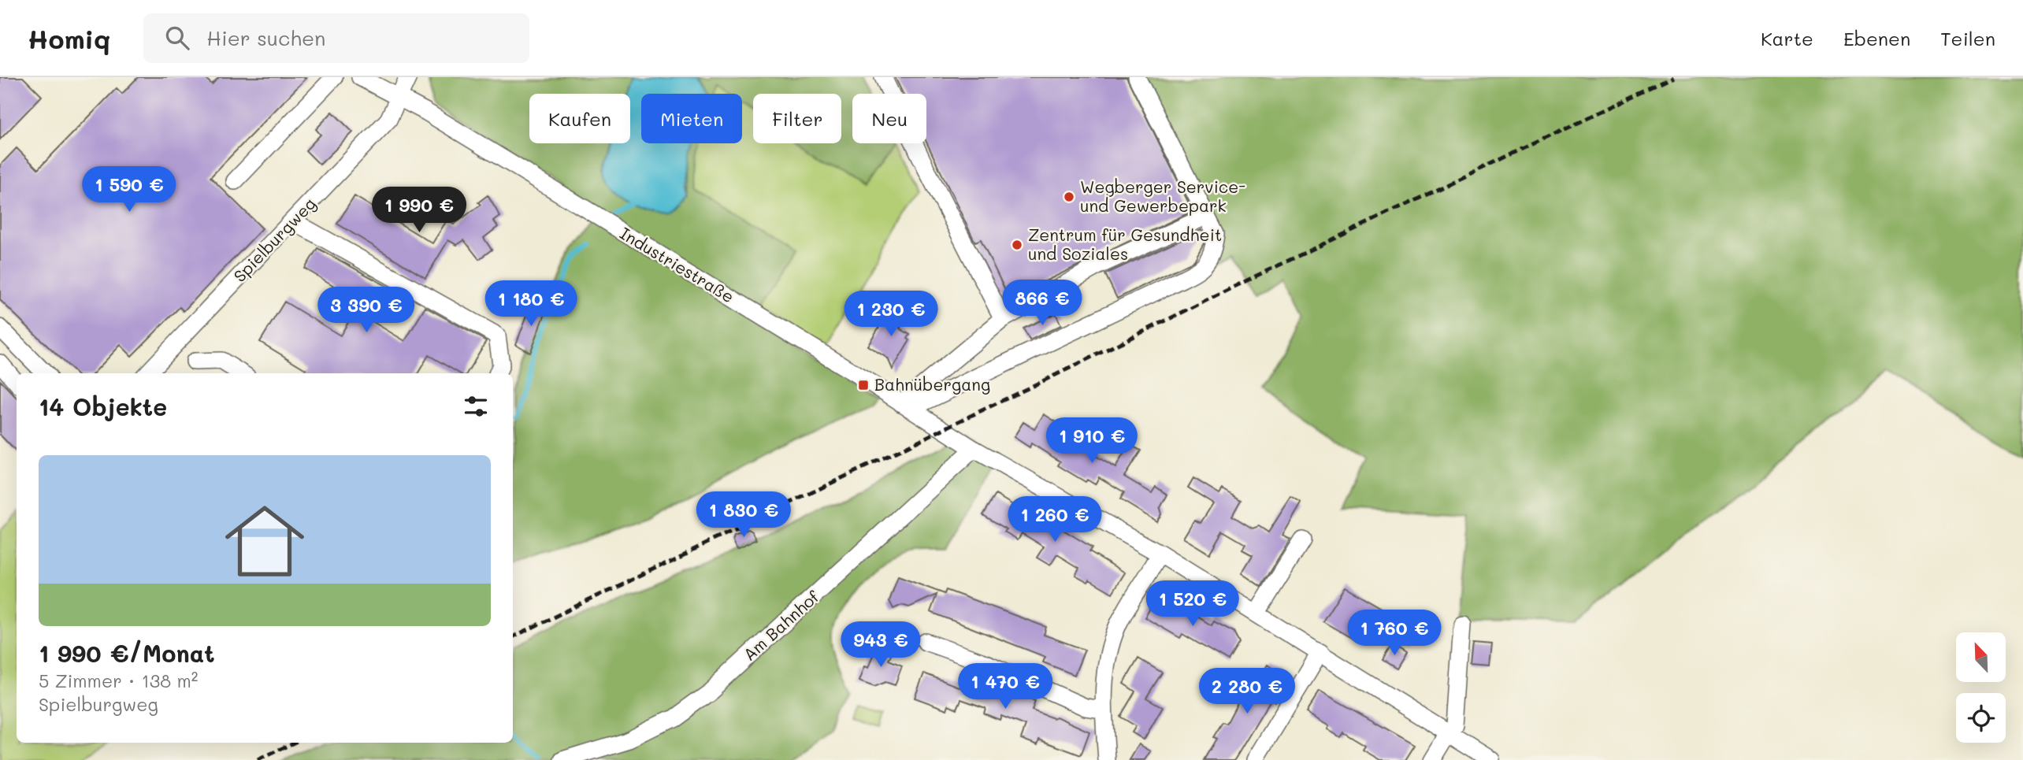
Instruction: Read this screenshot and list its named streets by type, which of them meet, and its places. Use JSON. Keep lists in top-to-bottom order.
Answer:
{
  "streets": {
    "street": ["Spielburgweg", "Industriestraße", "Am Bahnhof"]
  },
  "crossings": [
    ["Spielburgweg", "Industriestraße"],
    ["Industriestraße", "Am Bahnhof"]
  ],
  "places": {
    "other": ["Wegberger Service- und Gewerbepark", "Zentrum für Gesundheit und Soziales"],
    "transit": ["Bahnübergang"]
  },
  "north": "top left",
  "page": {
    "header": "Homiq",
    "search": "Hier suchen",
    "nav": ["Karte", "Ebenen", "Teilen"],
    "chip": [
      "Kaufen",
      "Mieten",
      "Filter",
      "Neu"
    ],
    "price": [
      "1 590 €",
      "1 990 €",
      "866 €",
      "1 180 €",
      "3 390 €",
      "1 230 €",
      "1 910 €",
      "1 830 €",
      "1 260 €",
      "1 520 €",
      "1 760 €",
      "943 €",
      "1 470 €",
      "2 280 €"
    ],
    "heading": "14 Objekte",
    "list": [
      {
        "name": "1 990 €/Monat",
        "note": "5 Zimmer · 138 m² · Spielburgweg"
      }
    ]
  }
}
